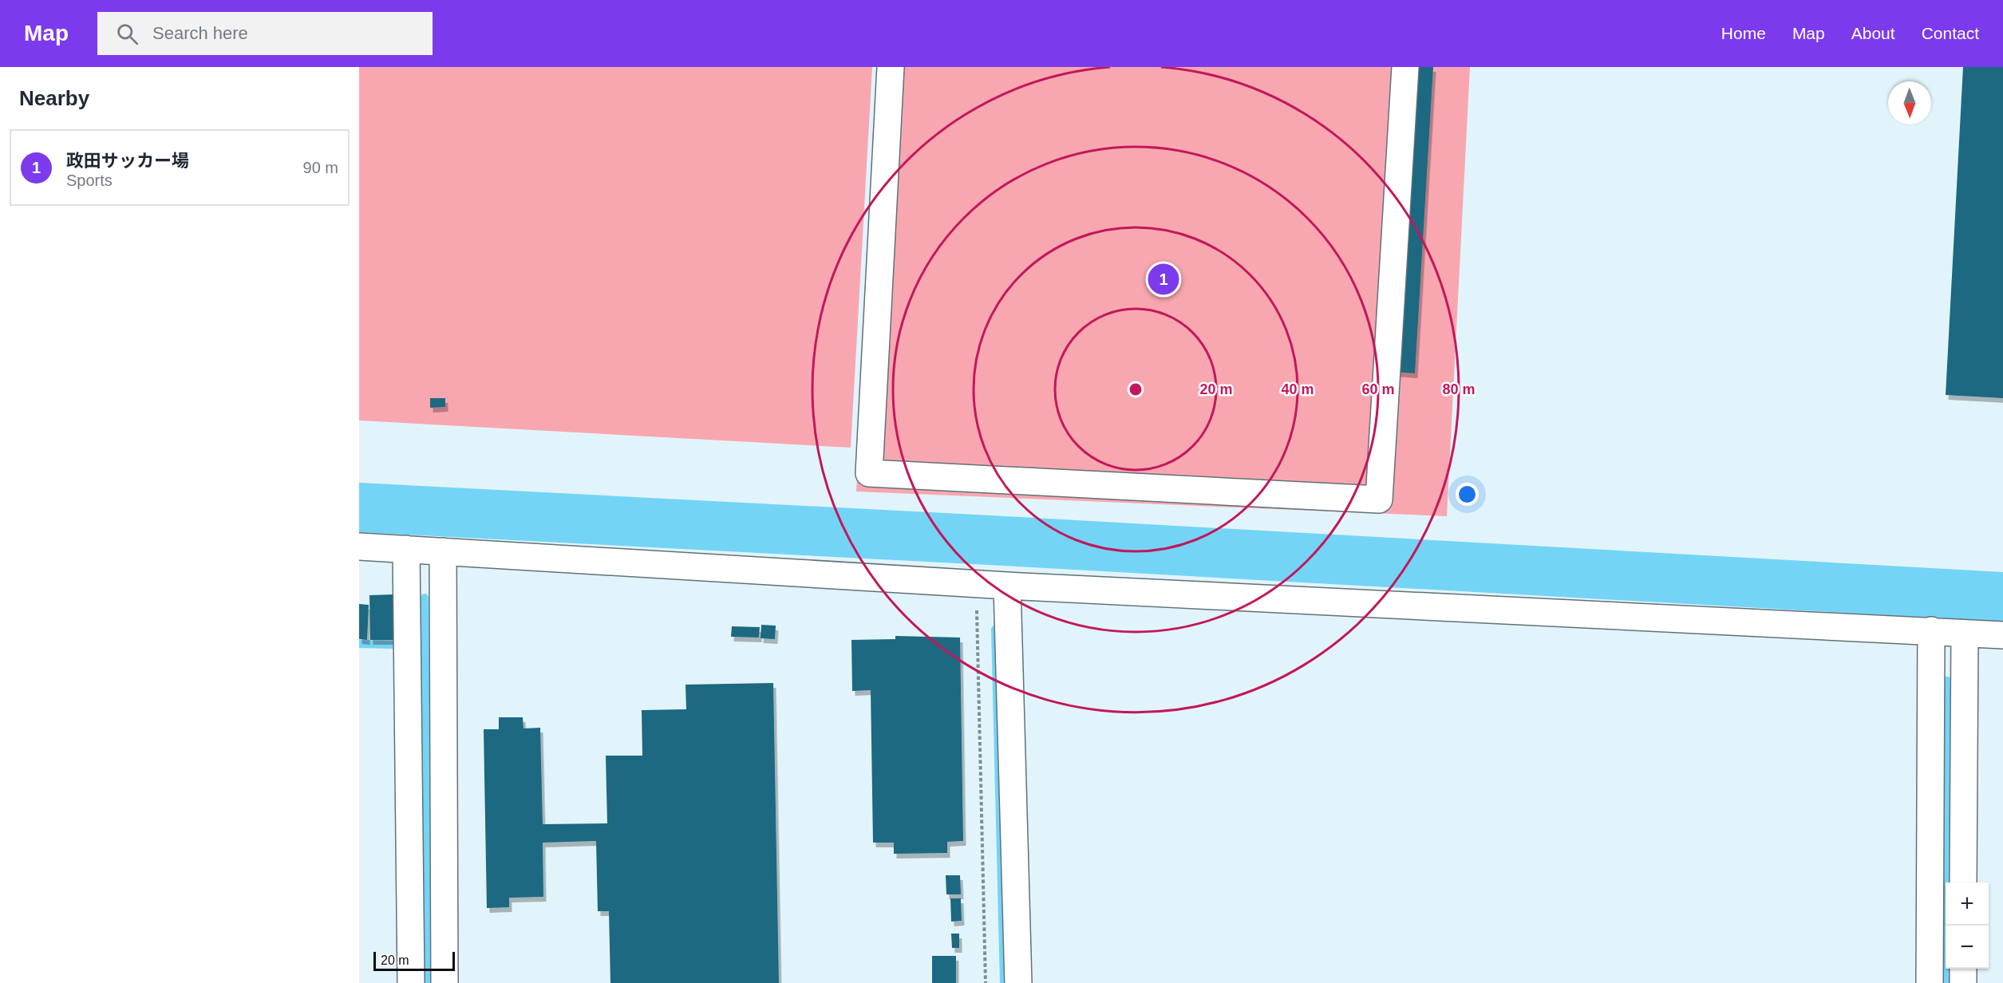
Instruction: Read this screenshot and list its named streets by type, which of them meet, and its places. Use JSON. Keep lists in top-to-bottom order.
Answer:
{
  "scale_bar": "20 m",
  "north": "bottom",
  "page": {
    "header": "Map",
    "search": "Search here",
    "nav": [
      "Home",
      "Map",
      "About",
      "Contact"
    ],
    "heading": "Nearby",
    "list": [
      {
        "mark": "1",
        "name": "政田サッカー場",
        "note": "Sports",
        "value": "90 m"
      }
    ],
    "pins": "1",
    "map_buttons": ["+", "−"],
    "scale": "20 m"
  },
  "rings": [
    "20 m",
    "40 m",
    "60 m",
    "80 m"
  ]
}
